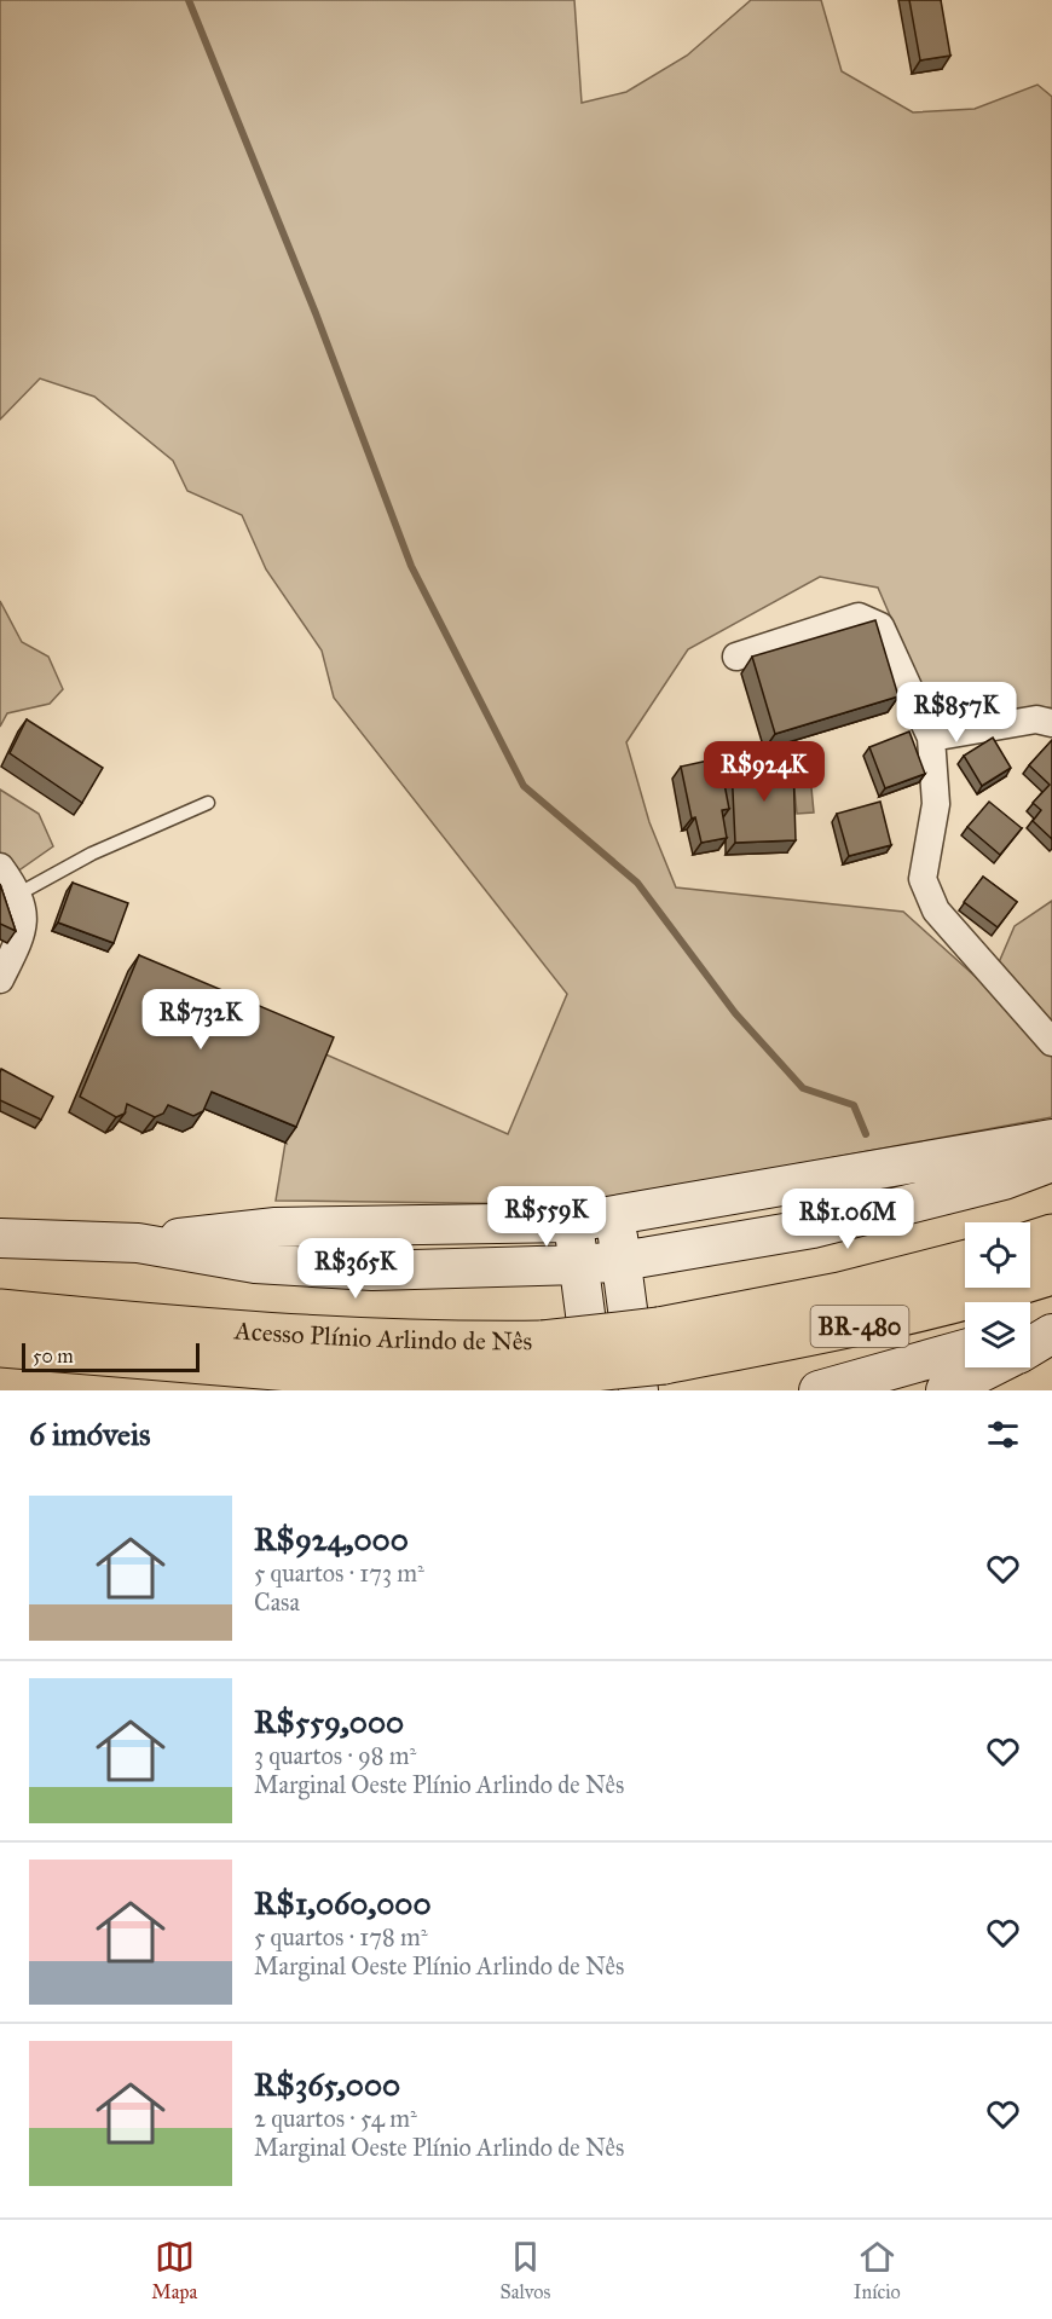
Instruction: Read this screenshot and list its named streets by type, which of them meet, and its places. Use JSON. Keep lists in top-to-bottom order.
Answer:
{
  "streets": {
    "highway": ["BR-480", "Acesso Plínio Arlindo de Nês"]
  },
  "scale_bar": "50 m",
  "page": {
    "price": [
      "R$857K",
      "R$924K",
      "R$732K",
      "R$559K",
      "R$1.06M",
      "R$365K"
    ],
    "scale": "50 m",
    "heading": "6 imóveis",
    "list": [
      {
        "name": "R$924,000",
        "note": "5 quartos · 173 m² · Casa"
      },
      {
        "name": "R$559,000",
        "note": "3 quartos · 98 m² · Marginal Oeste Plínio Arlindo de Nês"
      },
      {
        "name": "R$1,060,000",
        "note": "5 quartos · 178 m² · Marginal Oeste Plínio Arlindo de Nês"
      },
      {
        "name": "R$365,000",
        "note": "2 quartos · 54 m² · Marginal Oeste Plínio Arlindo de Nês"
      }
    ],
    "tabs": ["Mapa", "Salvos", "Início"]
  }
}
